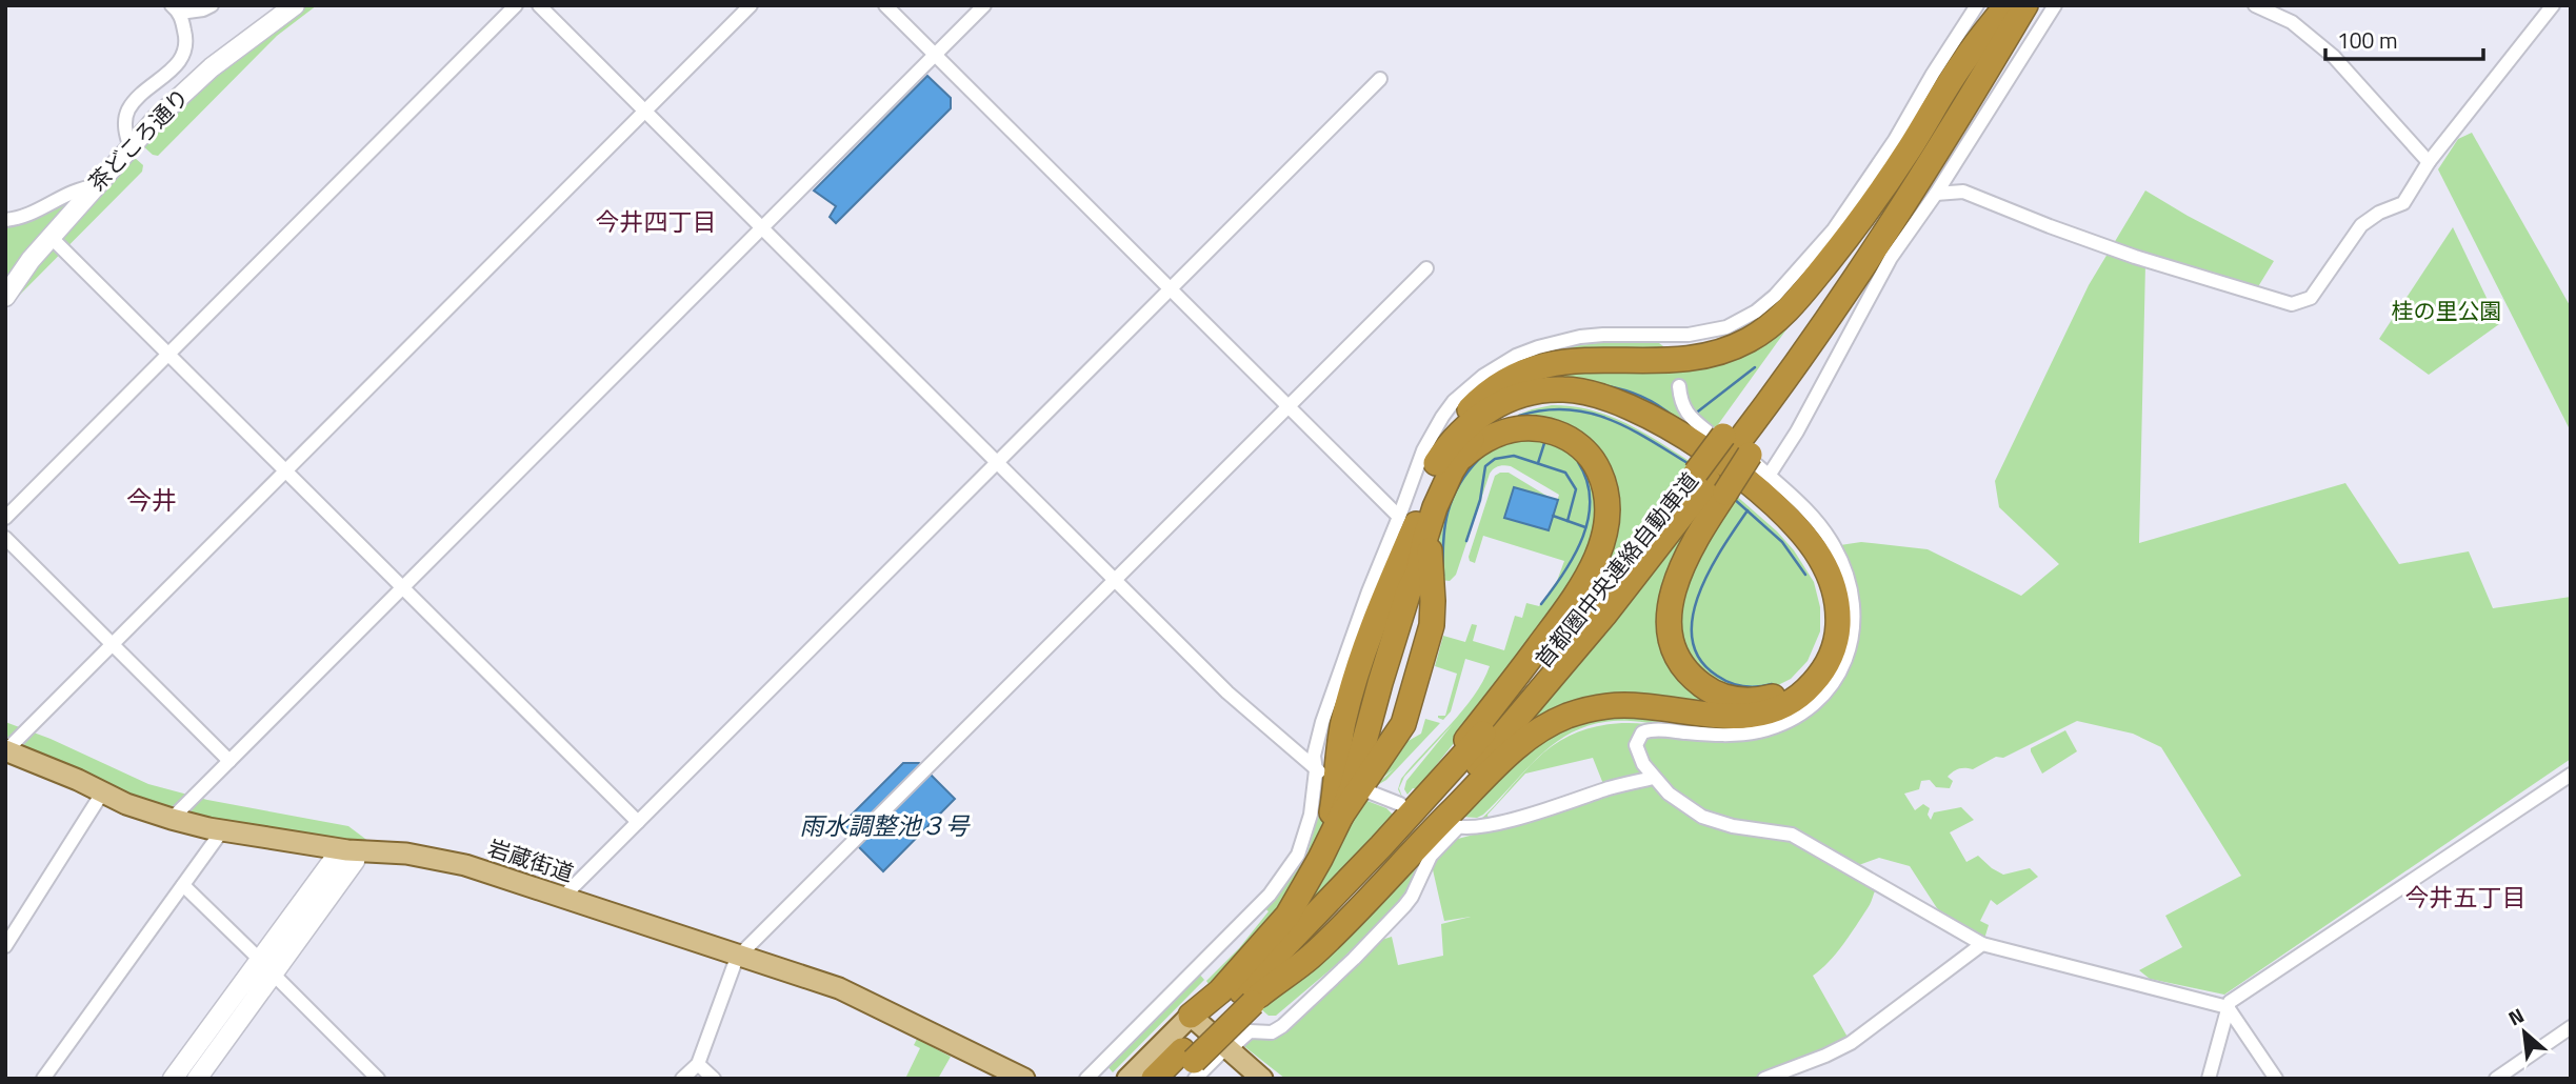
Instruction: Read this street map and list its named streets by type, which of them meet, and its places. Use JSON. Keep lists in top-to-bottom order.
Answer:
{
  "streets": {
    "highway": ["首都圏中央連絡自動車道"],
    "main road": ["岩蔵街道"],
    "street": ["茶どころ通り"]
  },
  "districts": ["今井四丁目", "今井", "今井五丁目"],
  "water": ["雨水調整池３号"],
  "parks": ["桂の里公園"],
  "scale_bar": "100 m",
  "north": "top left"
}
